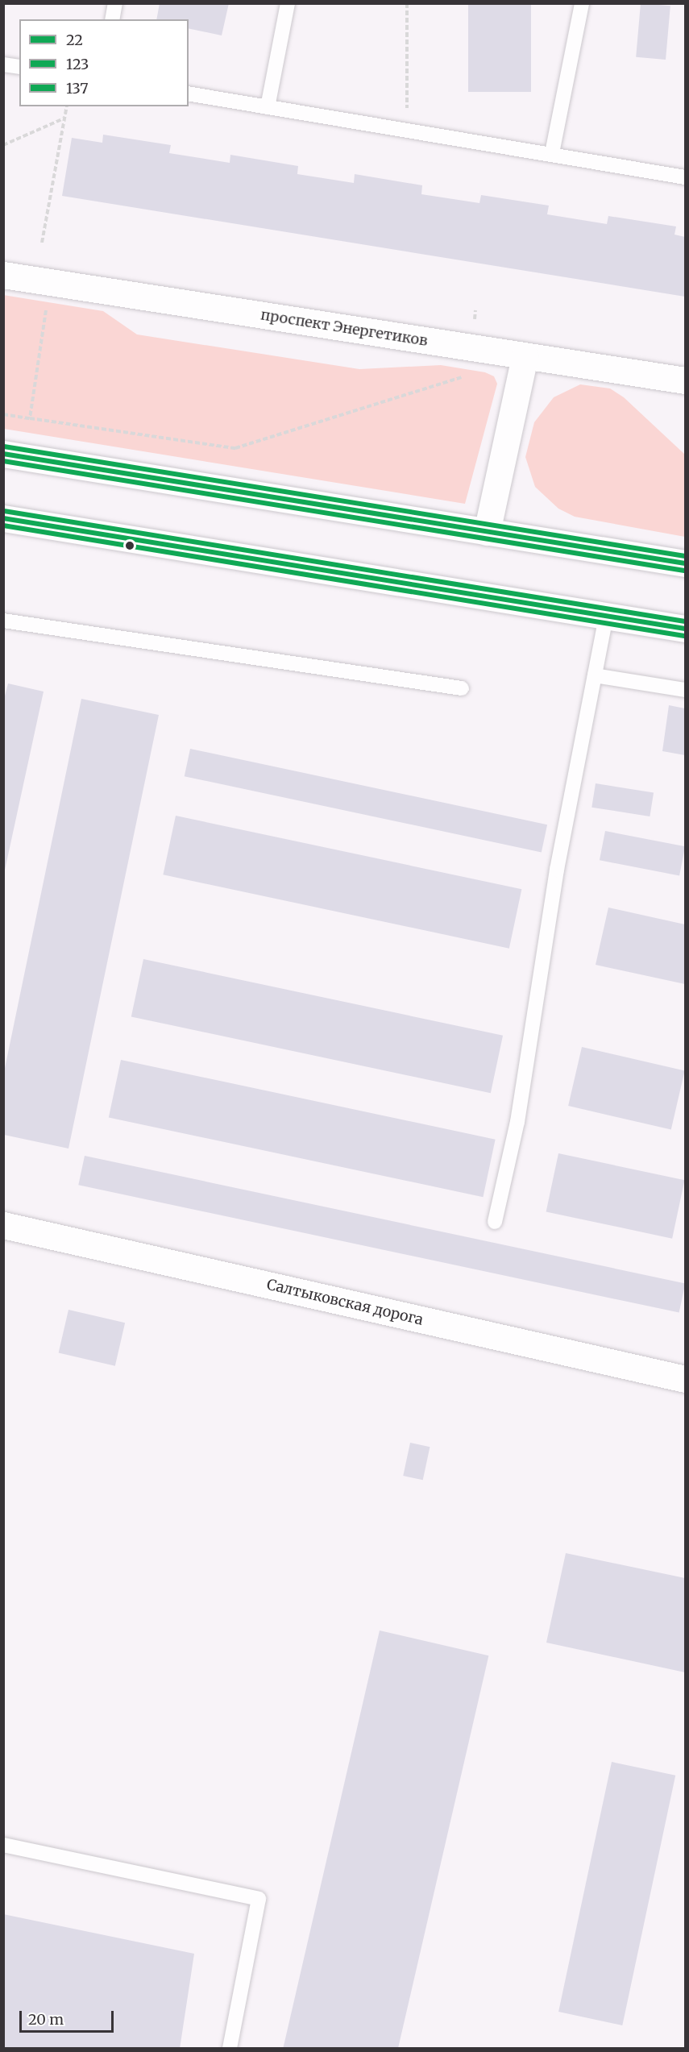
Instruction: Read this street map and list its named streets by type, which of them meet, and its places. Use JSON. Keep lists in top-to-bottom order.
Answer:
{
  "streets": {
    "street": ["проспект Энергетиков", "Салтыковская дорога"]
  },
  "lines": ["transit line 137", "transit line 22", "transit line 123"],
  "legend": ["22", "123", "137"],
  "scale_bar": "20 m"
}
